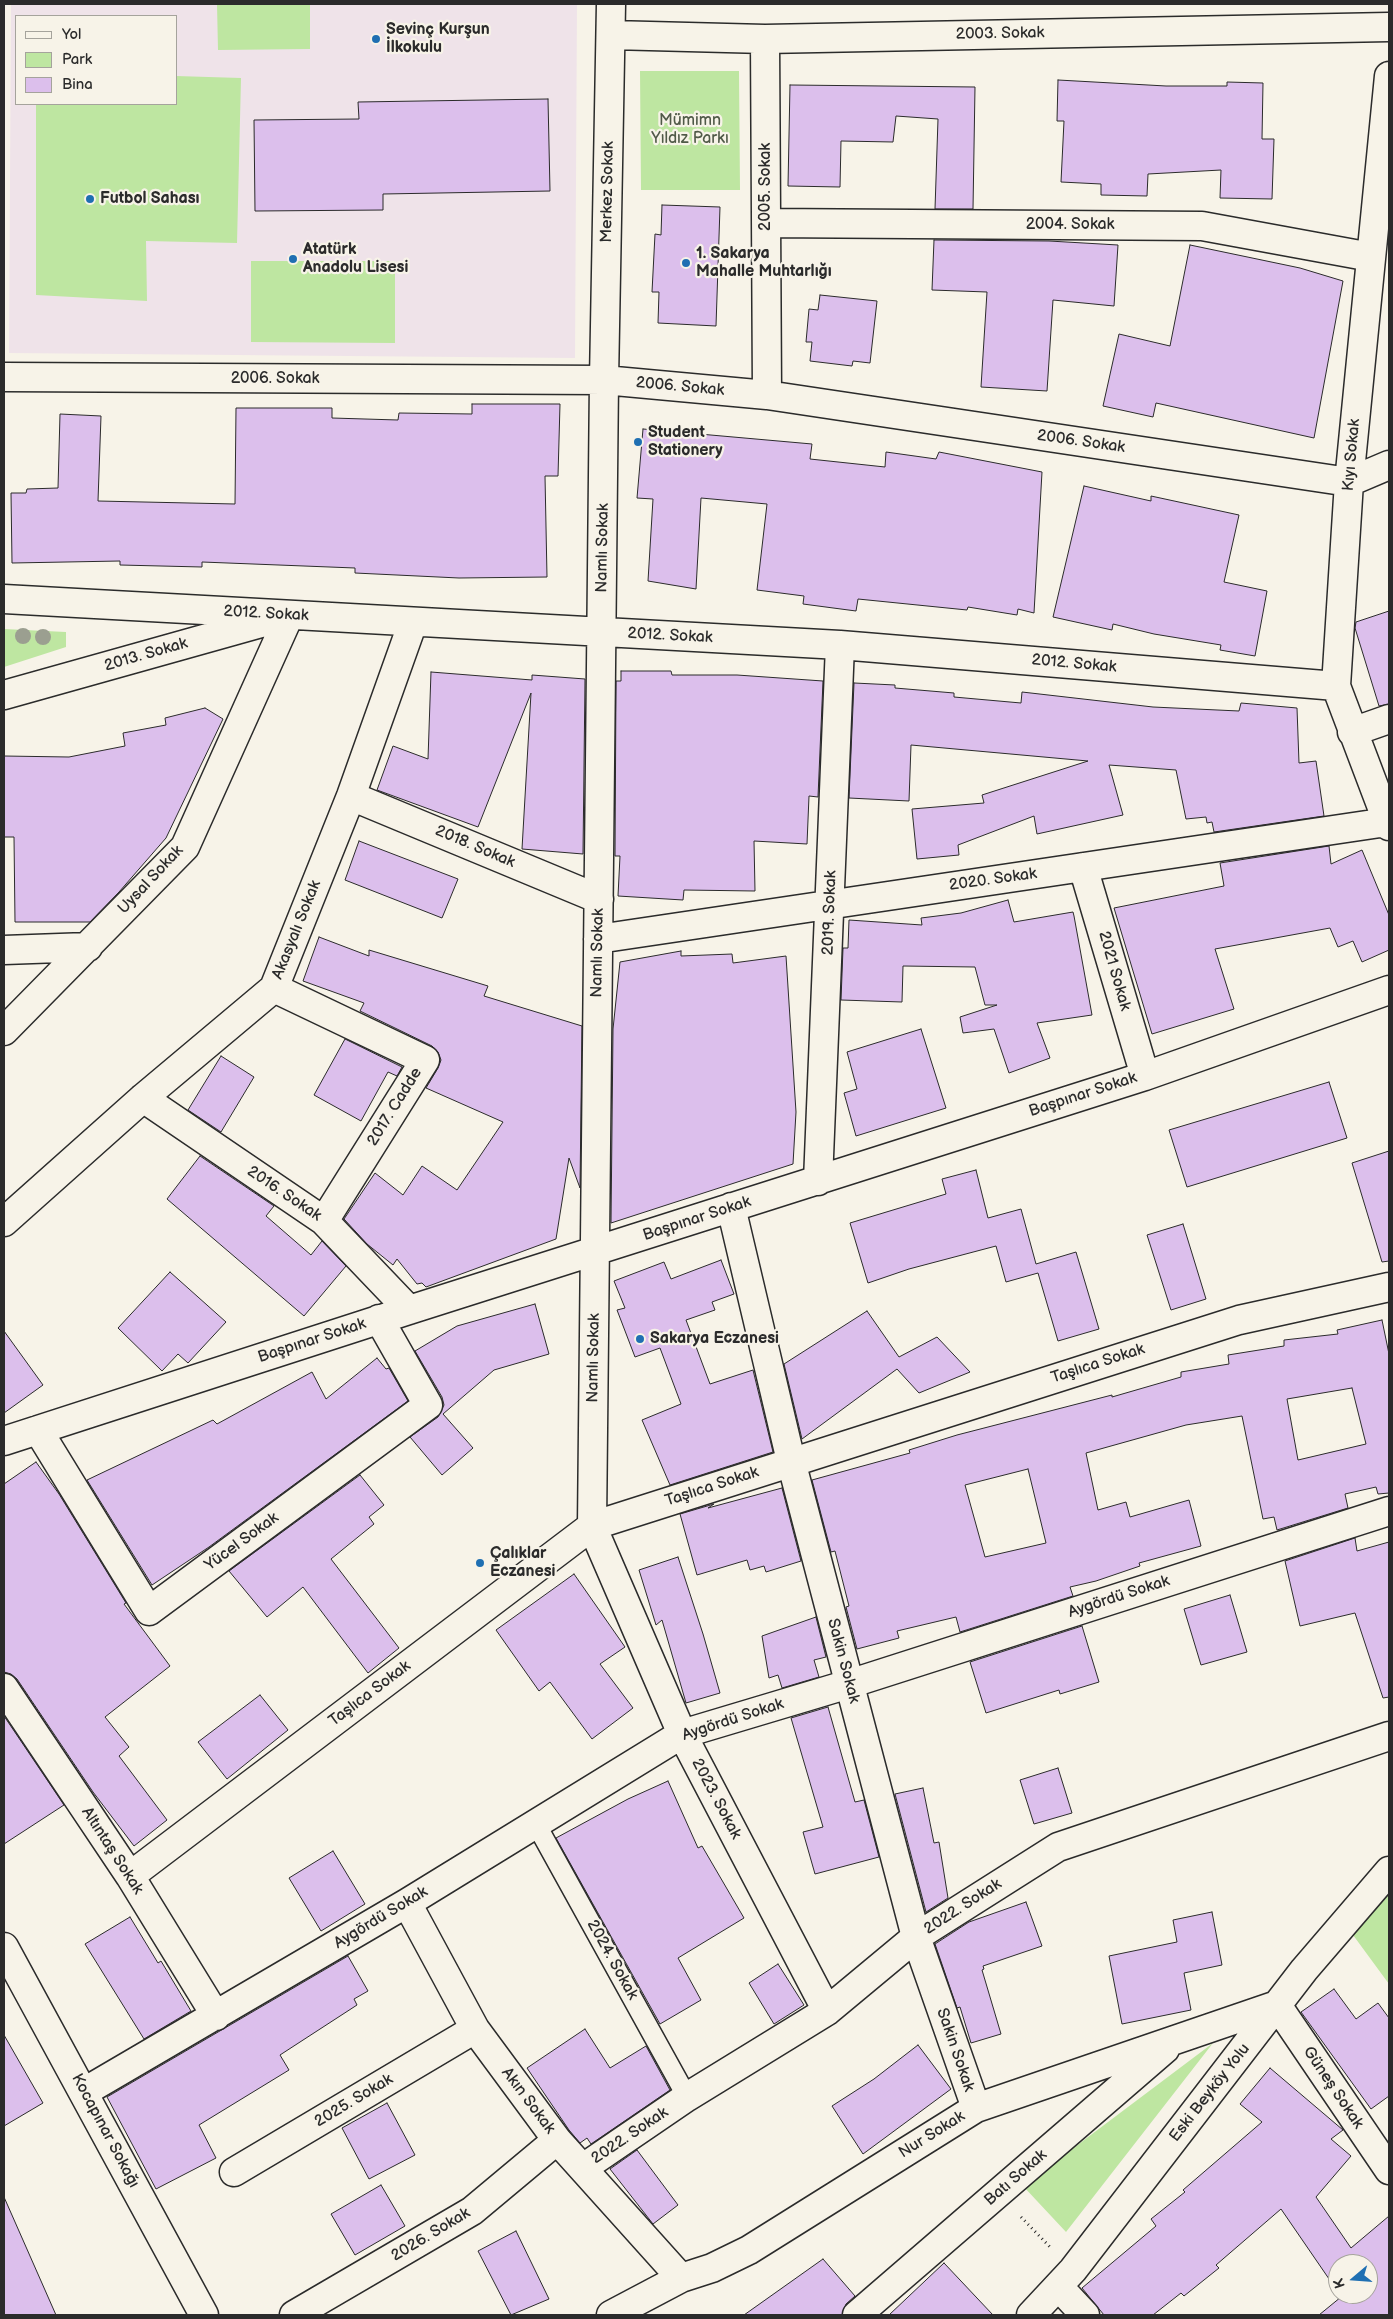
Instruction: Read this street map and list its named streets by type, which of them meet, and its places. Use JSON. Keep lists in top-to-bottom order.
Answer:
{
  "streets": {
    "street": [
      "2003. Sokak",
      "2005. Sokak",
      "Merkez Sokak",
      "2004. Sokak",
      "2006. Sokak",
      "Kıyı Sokak",
      "Namlı Sokak",
      "2012. Sokak",
      "2013. Sokak",
      "2018. Sokak",
      "Uysal Sokak",
      "2020. Sokak",
      "2019. Sokak",
      "Akasyalı Sokak",
      "2021 Sokak",
      "Başpınar Sokak",
      "2017. Cadde",
      "2016. Sokak",
      "Taşlıca Sokak",
      "Yücel Sokak",
      "Aygördü Sokak",
      "Sakin Sokak",
      "2023. Sokak",
      "Altıntaş Sokak",
      "2022. Sokak",
      "Güneş Sokak",
      "Eski Beyköy Yolu",
      "2025. Sokak",
      "Akın Sokak",
      "Kocapınar Sokağı",
      "Nur Sokak",
      "Batı Sokak",
      "2026. Sokak"
    ],
    "lane": ["2024. Sokak"]
  },
  "crossings": [
    ["2003. Sokak", "2005. Sokak"],
    ["2003. Sokak", "Merkez Sokak"],
    ["2005. Sokak", "2004. Sokak"],
    ["2005. Sokak", "2006. Sokak"],
    ["Merkez Sokak", "2006. Sokak"],
    ["Merkez Sokak", "Namlı Sokak"],
    ["2004. Sokak", "Kıyı Sokak"],
    ["2006. Sokak", "Kıyı Sokak"],
    ["2006. Sokak", "Namlı Sokak"],
    ["Kıyı Sokak", "2012. Sokak"],
    ["Kıyı Sokak", "2020. Sokak"],
    ["Namlı Sokak", "2012. Sokak"],
    ["Namlı Sokak", "2018. Sokak"],
    ["Namlı Sokak", "2020. Sokak"],
    ["Namlı Sokak", "Başpınar Sokak"],
    ["Namlı Sokak", "Taşlıca Sokak"],
    ["Namlı Sokak", "2023. Sokak"],
    ["2012. Sokak", "2019. Sokak"],
    ["2012. Sokak", "Akasyalı Sokak"],
    ["2013. Sokak", "Uysal Sokak"],
    ["2018. Sokak", "Akasyalı Sokak"],
    ["2020. Sokak", "2019. Sokak"],
    ["2020. Sokak", "2021 Sokak"],
    ["2019. Sokak", "Başpınar Sokak"],
    ["Akasyalı Sokak", "2017. Cadde"],
    ["Akasyalı Sokak", "2016. Sokak"],
    ["2021 Sokak", "Başpınar Sokak"],
    ["Başpınar Sokak", "2016. Sokak"],
    ["Başpınar Sokak", "Yücel Sokak"],
    ["Başpınar Sokak", "Sakin Sokak"],
    ["2017. Cadde", "2016. Sokak"],
    ["Taşlıca Sokak", "Sakin Sokak"],
    ["Taşlıca Sokak", "2023. Sokak"],
    ["Taşlıca Sokak", "Altıntaş Sokak"],
    ["Aygördü Sokak", "Sakin Sokak"],
    ["Aygördü Sokak", "2023. Sokak"],
    ["Aygördü Sokak", "Altıntaş Sokak"],
    ["Aygördü Sokak", "2024. Sokak"],
    ["Aygördü Sokak", "Akın Sokak"],
    ["Aygördü Sokak", "Kocapınar Sokağı"],
    ["Sakin Sokak", "2022. Sokak"],
    ["Sakin Sokak", "Nur Sokak"],
    ["2023. Sokak", "2022. Sokak"],
    ["2022. Sokak", "2024. Sokak"],
    ["2022. Sokak", "Akın Sokak"],
    ["Güneş Sokak", "Eski Beyköy Yolu"],
    ["Güneş Sokak", "Nur Sokak"],
    ["Eski Beyköy Yolu", "Nur Sokak"],
    ["2025. Sokak", "Akın Sokak"],
    ["Akın Sokak", "Nur Sokak"],
    ["Akın Sokak", "2026. Sokak"],
    ["Nur Sokak", "Batı Sokak"]
  ],
  "parks": ["Mümimn Yıldız Parkı"],
  "places": [
    "Sevinç Kurşun İlkokulu",
    "Futbol Sahası",
    "Atatürk Anadolu Lisesi",
    "1. Sakarya Mahalle Muhtarlığı",
    "Student Stationery",
    "Sakarya Eczanesi",
    "Çalıklar Eczanesi"
  ],
  "legend": ["Yol", "Park", "Bina"],
  "north": "left"
}
